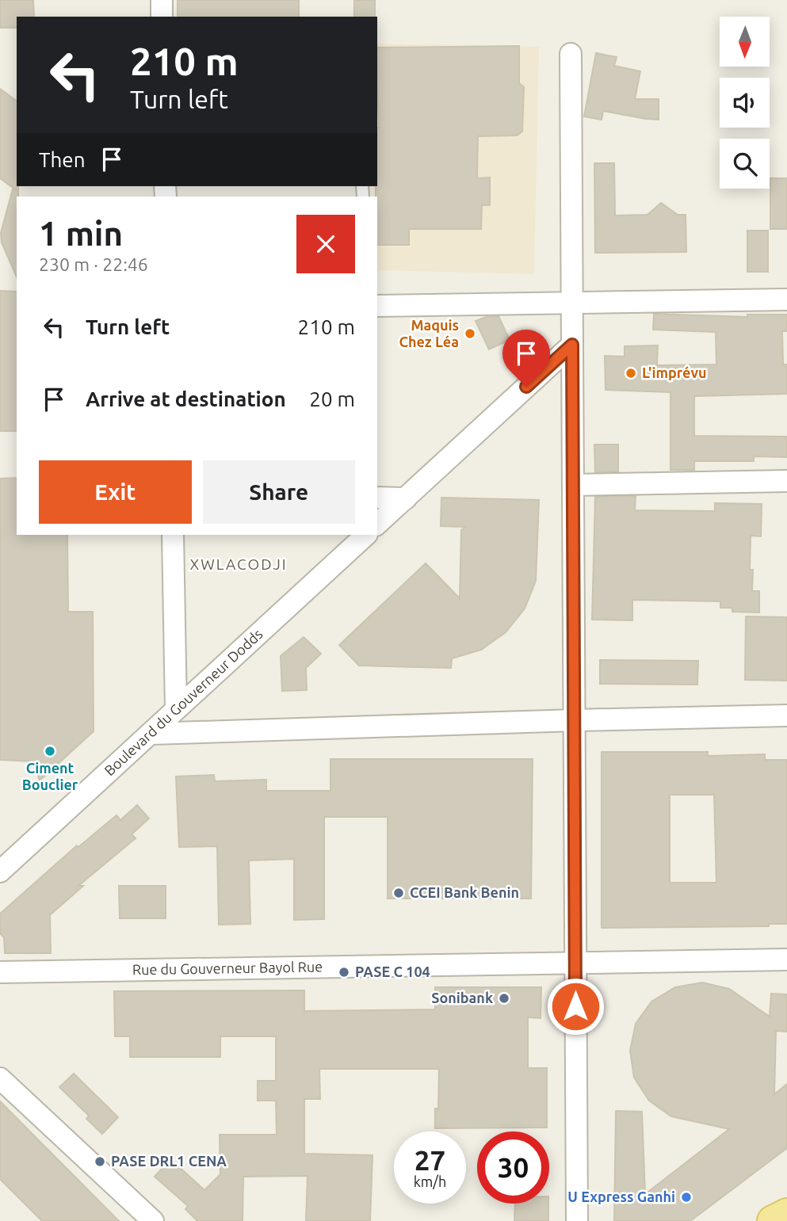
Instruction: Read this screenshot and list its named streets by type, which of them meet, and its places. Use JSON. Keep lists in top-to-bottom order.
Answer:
{
  "streets": {
    "street": ["Boulevard du Gouverneur Dodds", "Rue du Gouverneur Bayol Rue"]
  },
  "districts": ["XWLACODJI"],
  "places": [
    "Maquis Chez Léa",
    "L'imprévu",
    "Ciment Bouclier",
    "CCEI Bank Benin",
    "PASE C 104",
    "Sonibank",
    "PASE DRL1 CENA",
    "U Express Ganhi"
  ],
  "north": "bottom",
  "page": {
    "turn": ["210 m", "Turn left"],
    "then": "Then",
    "heading": ["1 min", "230 m · 22:46"],
    "list": [
      {
        "name": "Turn left",
        "value": "210 m"
      },
      {
        "name": "Arrive at destination",
        "value": "20 m"
      }
    ],
    "buttons": ["Exit", "Share"],
    "speed": "27 km/h",
    "limit": "30"
  }
}
